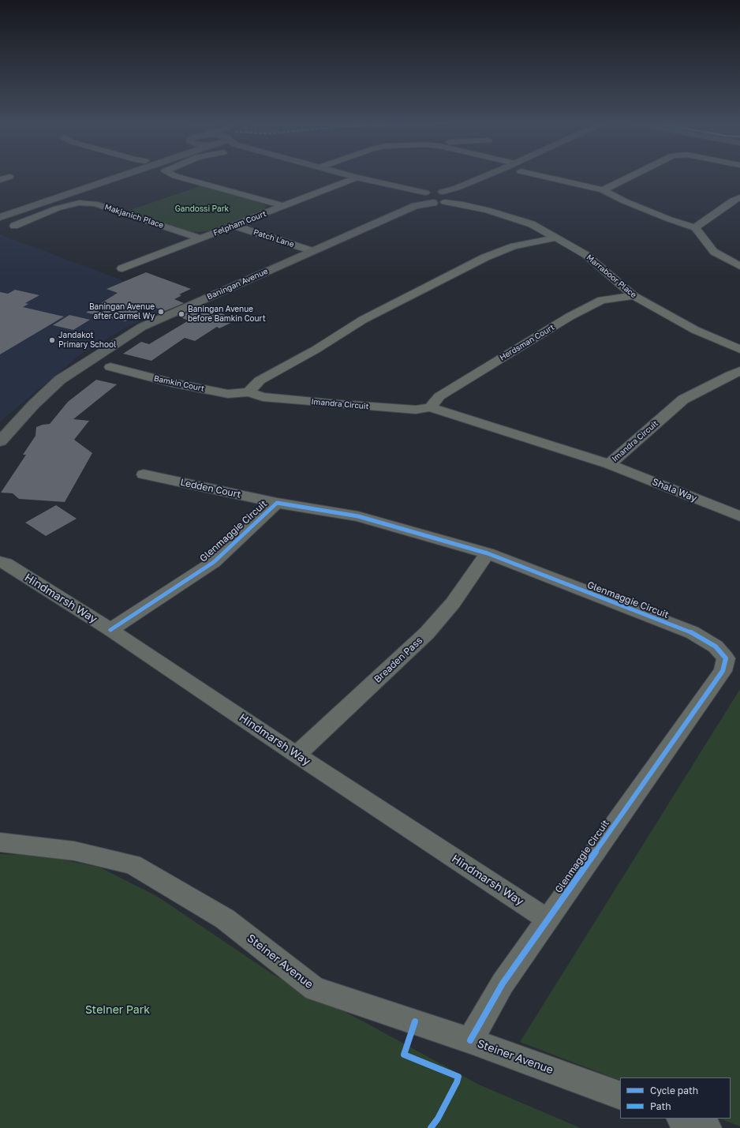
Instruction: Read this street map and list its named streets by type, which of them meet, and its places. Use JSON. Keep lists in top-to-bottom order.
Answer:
{
  "streets": {
    "street": [
      "Makjanich Place",
      "Felpham Court",
      "Patch Lane",
      "Marraboor Place",
      "Baningan Avenue",
      "Herdsman Court",
      "Bamkin Court",
      "Imandra Circuit",
      "Ledden Court",
      "Shala Way",
      "Glenmaggie Circuit",
      "Hindmarsh Way",
      "Breaden Pass",
      "Steiner Avenue"
    ]
  },
  "crossings": [
    ["Makjanich Place", "Felpham Court"],
    ["Felpham Court", "Patch Lane"],
    ["Patch Lane", "Baningan Avenue"],
    ["Marraboor Place", "Baningan Avenue"],
    ["Marraboor Place", "Herdsman Court"],
    ["Herdsman Court", "Imandra Circuit"],
    ["Bamkin Court", "Imandra Circuit"],
    ["Imandra Circuit", "Shala Way"],
    ["Ledden Court", "Glenmaggie Circuit"],
    ["Glenmaggie Circuit", "Hindmarsh Way"],
    ["Glenmaggie Circuit", "Breaden Pass"],
    ["Glenmaggie Circuit", "Steiner Avenue"],
    ["Hindmarsh Way", "Breaden Pass"]
  ],
  "parks": ["Gandossi Park", "Steiner Park"],
  "places": ["Baningan Avenue after Carmel Wy", "Baningan Avenue before Bamkin Court", "Jandakot Primary School"],
  "legend": ["Cycle path", "Path"]
}
